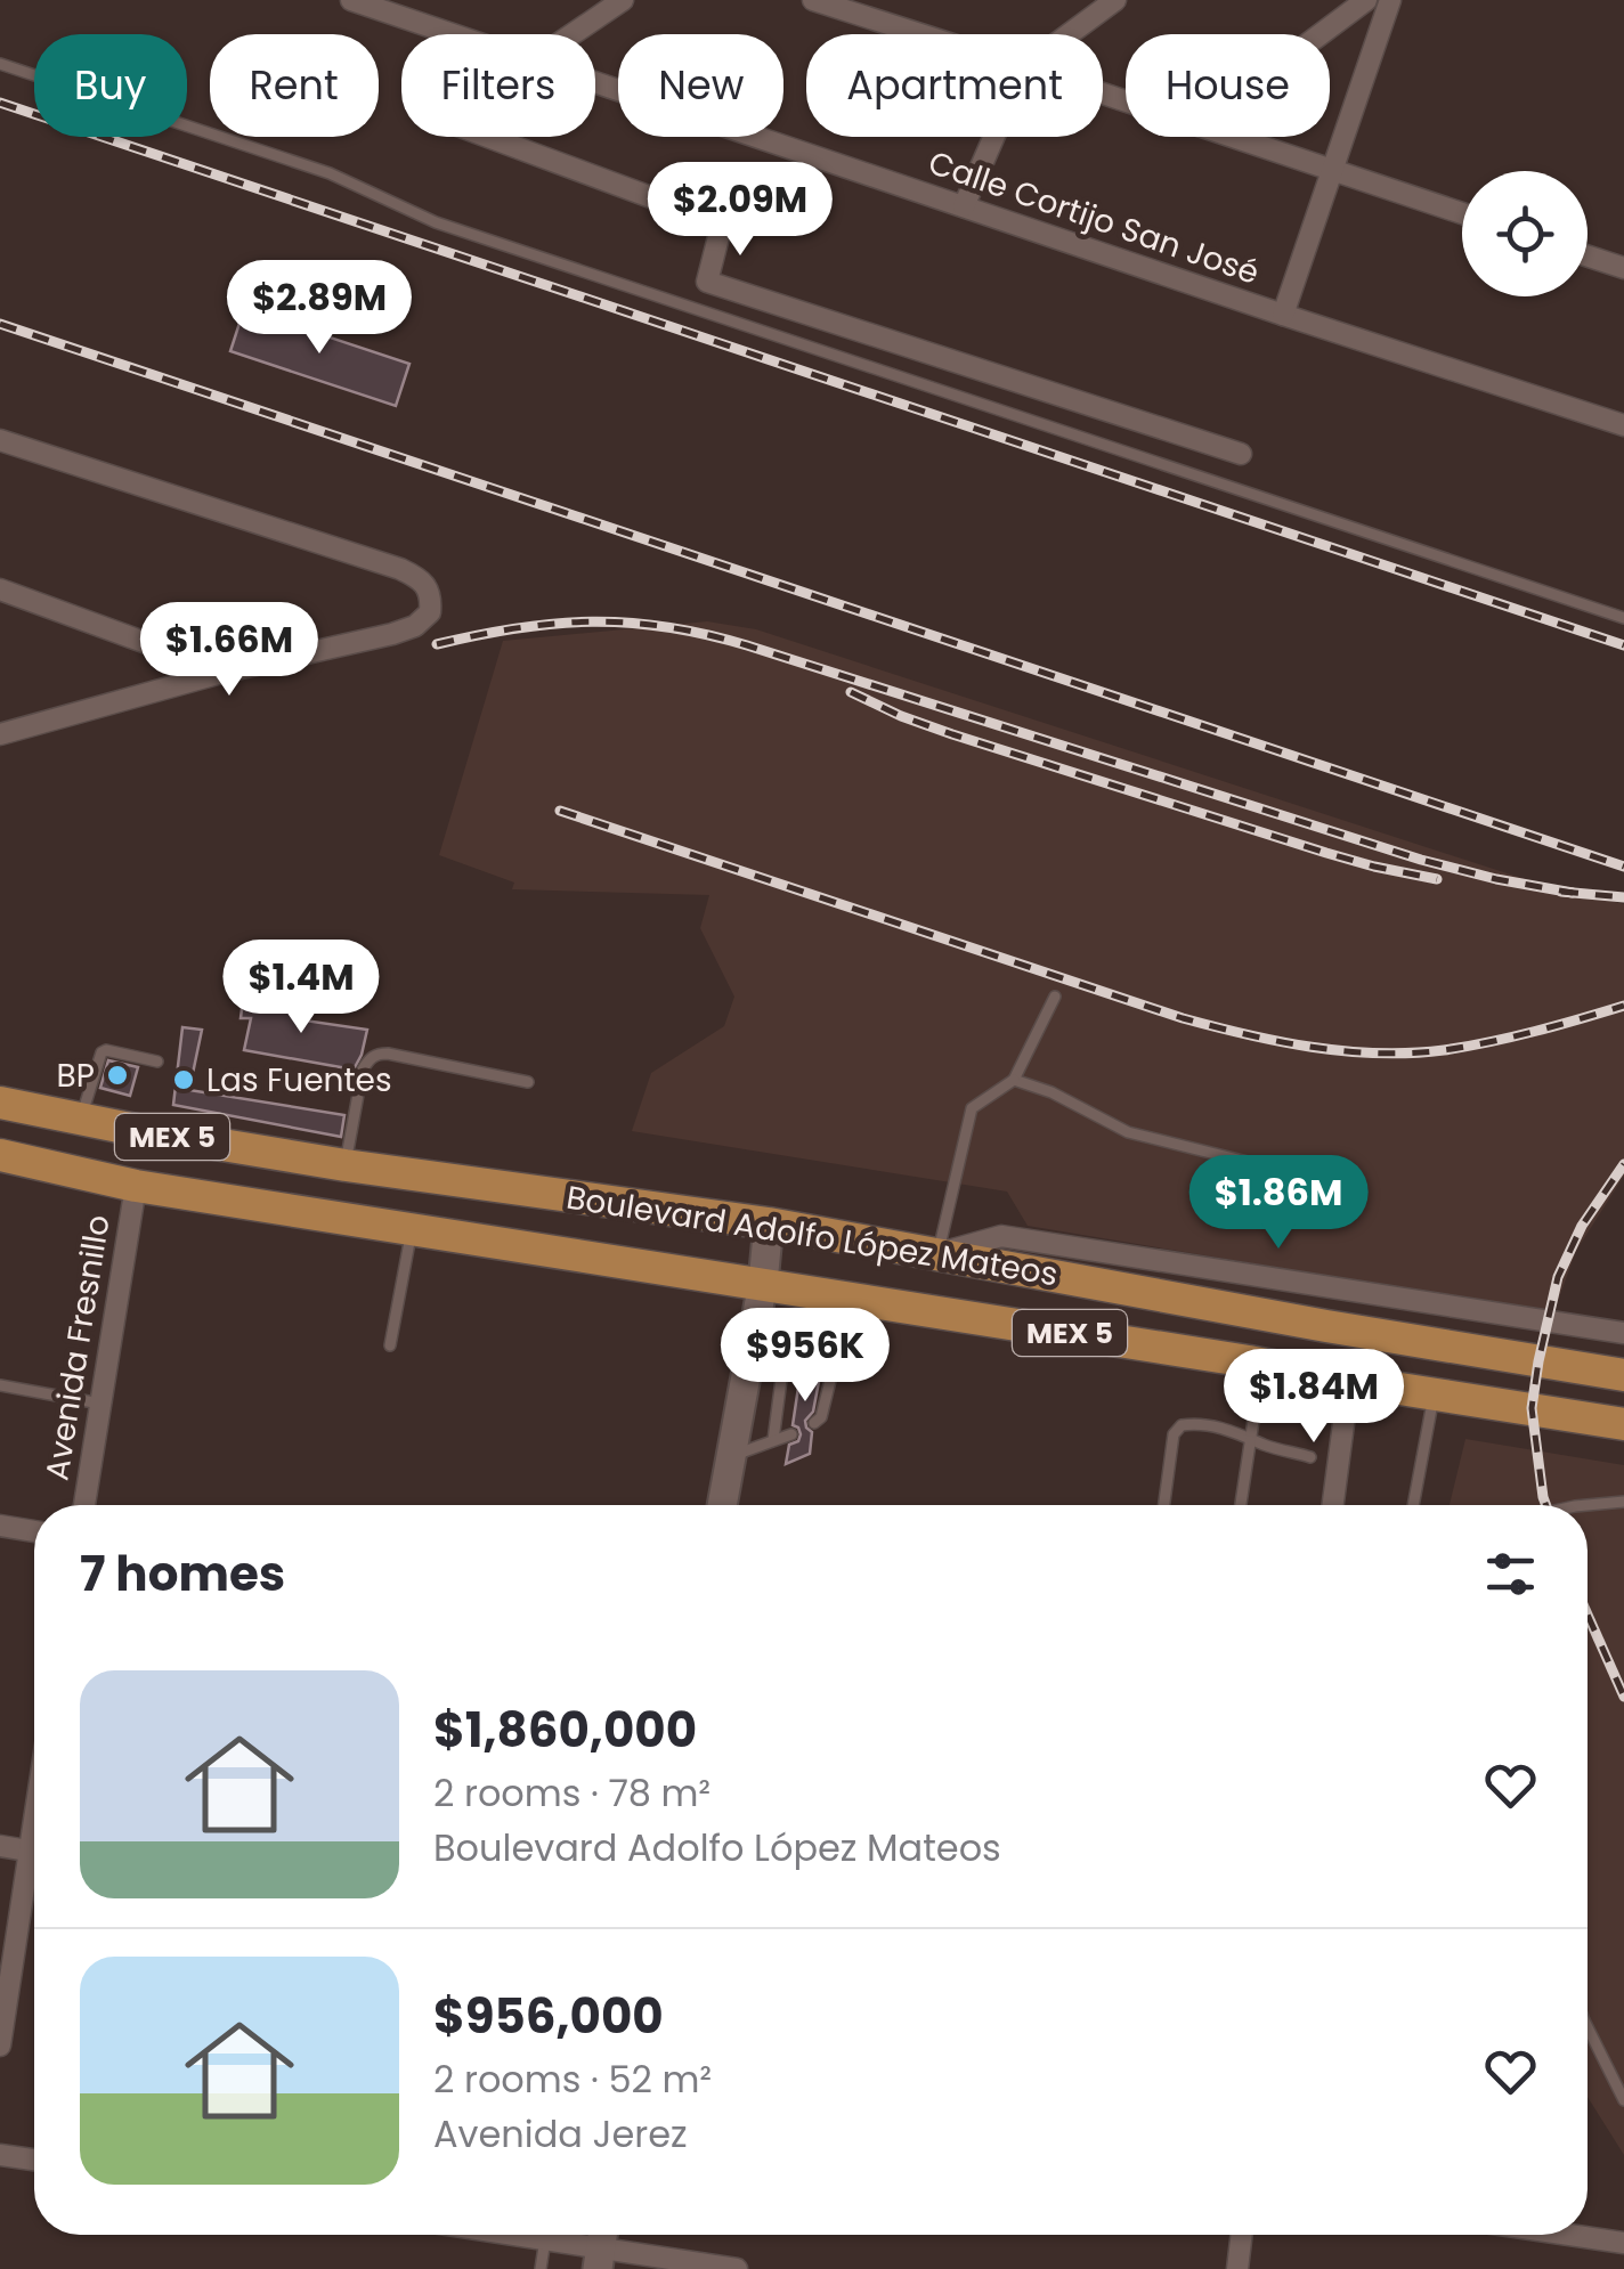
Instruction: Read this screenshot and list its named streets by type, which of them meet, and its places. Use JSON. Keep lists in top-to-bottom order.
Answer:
{
  "streets": {
    "main road": ["MEX 5", "Boulevard Adolfo López Mateos"],
    "street": ["Calle Cortijo San José", "Avenida Fresnillo"]
  },
  "crossings": [
    ["Boulevard Adolfo López Mateos", "Avenida Fresnillo"]
  ],
  "places": ["BP", "Las Fuentes"],
  "page": {
    "chip": [
      "Buy",
      "Rent",
      "Filters",
      "New",
      "Apartment",
      "House"
    ],
    "price": [
      "$2.09M",
      "$2.89M",
      "$1.66M",
      "$1.4M",
      "$1.86M",
      "$956K",
      "$1.84M"
    ],
    "heading": "7 homes",
    "list": [
      {
        "name": "$1,860,000",
        "note": "2 rooms · 78 m² · Boulevard Adolfo López Mateos"
      },
      {
        "name": "$956,000",
        "note": "2 rooms · 52 m² · Avenida Jerez"
      }
    ]
  }
}
